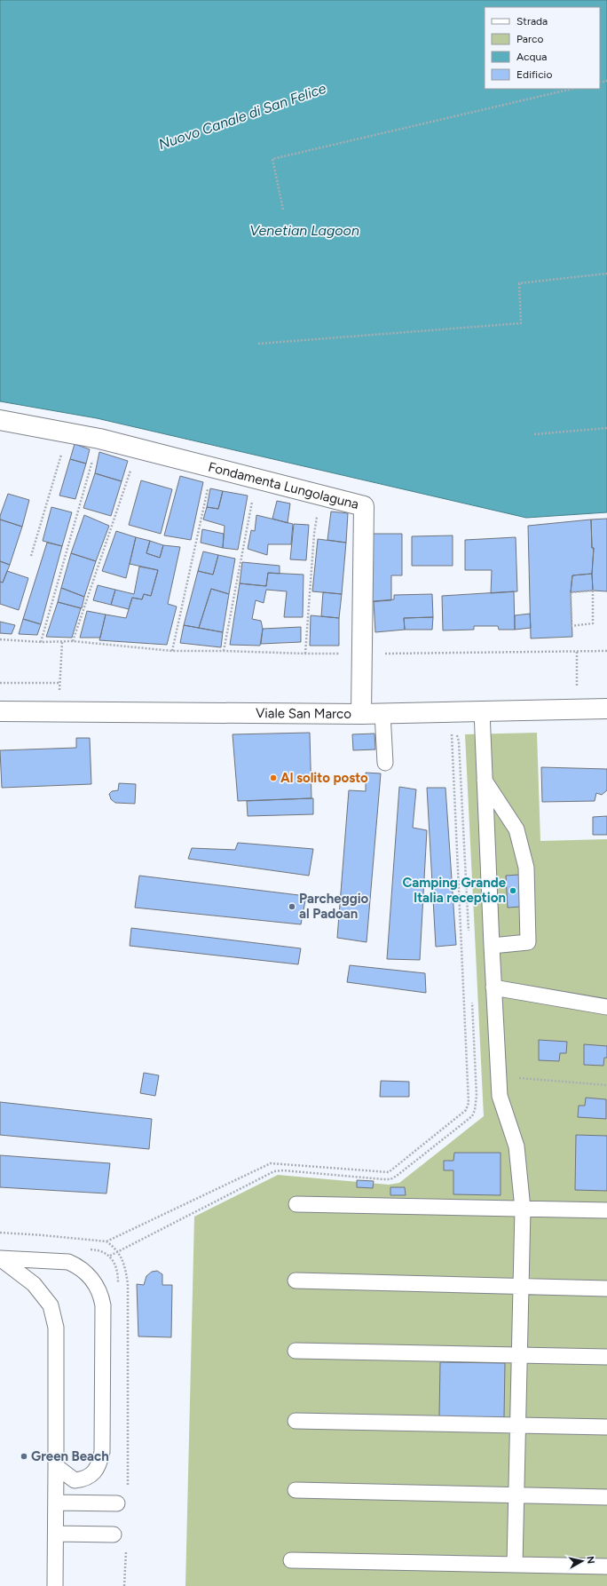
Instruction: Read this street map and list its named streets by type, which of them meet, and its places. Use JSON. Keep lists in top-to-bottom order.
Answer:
{
  "streets": {
    "street": ["Fondamenta Lungolaguna", "Viale San Marco"]
  },
  "crossings": [
    ["Fondamenta Lungolaguna", "Viale San Marco"]
  ],
  "water": ["Nuovo Canale di San Felice", "Venetian Lagoon"],
  "places": [
    "Al solito posto",
    "Camping Grande Italia reception",
    "Parcheggio al Padoan",
    "Green Beach"
  ],
  "legend": [
    "Strada",
    "Parco",
    "Acqua",
    "Edificio"
  ],
  "north": "right"
}
